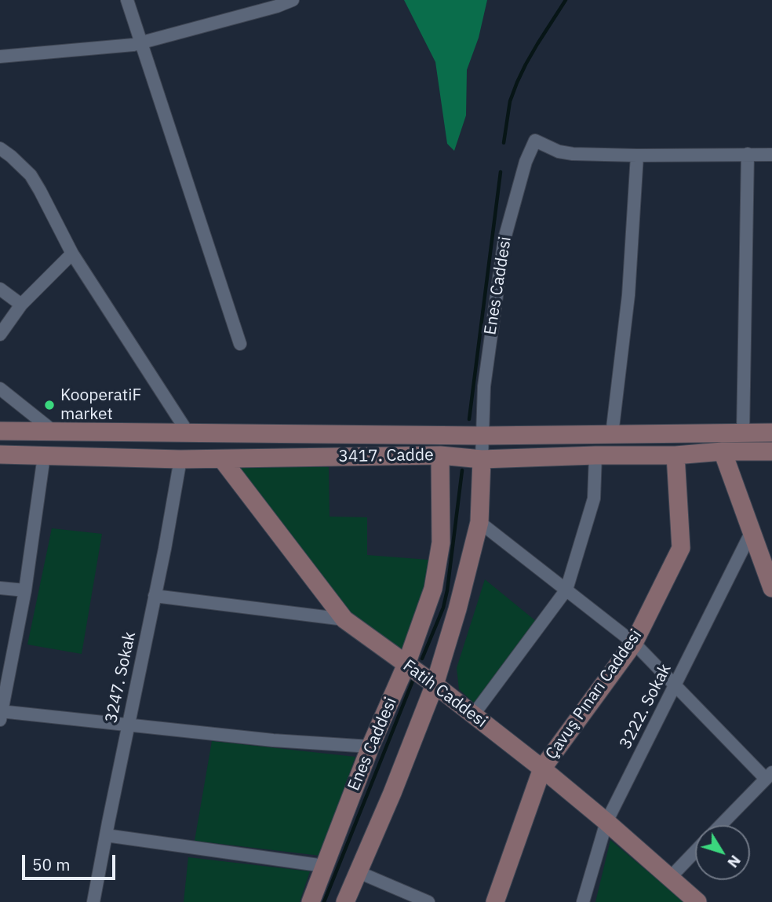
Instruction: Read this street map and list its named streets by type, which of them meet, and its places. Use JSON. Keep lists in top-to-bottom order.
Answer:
{
  "streets": {
    "street": [
      "Enes Caddesi",
      "3417. Cadde",
      "3247. Sokak",
      "Fatih Caddesi",
      "Çavuş Pınarı Caddesi",
      "3222. Sokak"
    ]
  },
  "crossings": [
    ["Enes Caddesi", "3417. Cadde"],
    ["Enes Caddesi", "Fatih Caddesi"],
    ["3417. Cadde", "3247. Sokak"],
    ["3417. Cadde", "Fatih Caddesi"],
    ["3417. Cadde", "Çavuş Pınarı Caddesi"],
    ["Fatih Caddesi", "Çavuş Pınarı Caddesi"],
    ["Fatih Caddesi", "3222. Sokak"]
  ],
  "places": ["KooperatiF market"],
  "scale_bar": "50 m",
  "north": "bottom right"
}
